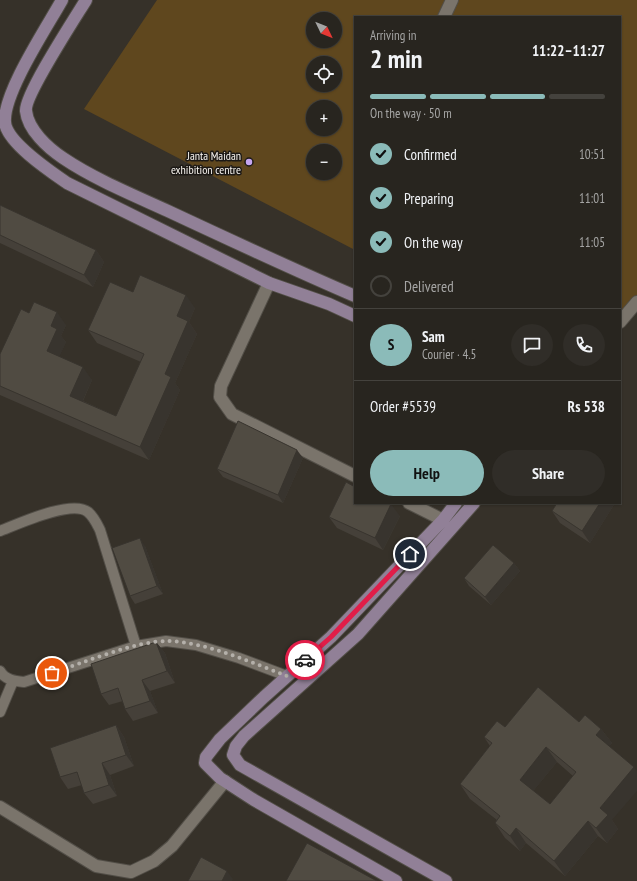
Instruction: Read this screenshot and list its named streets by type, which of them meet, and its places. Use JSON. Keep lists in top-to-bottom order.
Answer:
{
  "places": ["Janta Maidan exhibition centre"],
  "north": "bottom right",
  "page": {
    "map_buttons": ["+", "−"],
    "heading": ["2 min", "Arriving in", "11:22–11:27"],
    "panel": [
      "Sam",
      "Courier · 4.5",
      "Order #5539",
      "Rs 538"
    ],
    "bar": "On the way · 50 m",
    "list": [
      ["Confirmed", "10:51"],
      ["Preparing", "11:01"],
      ["On the way", "11:05"],
      "Delivered"
    ],
    "round": "S",
    "buttons": ["Help", "Share"]
  }
}
